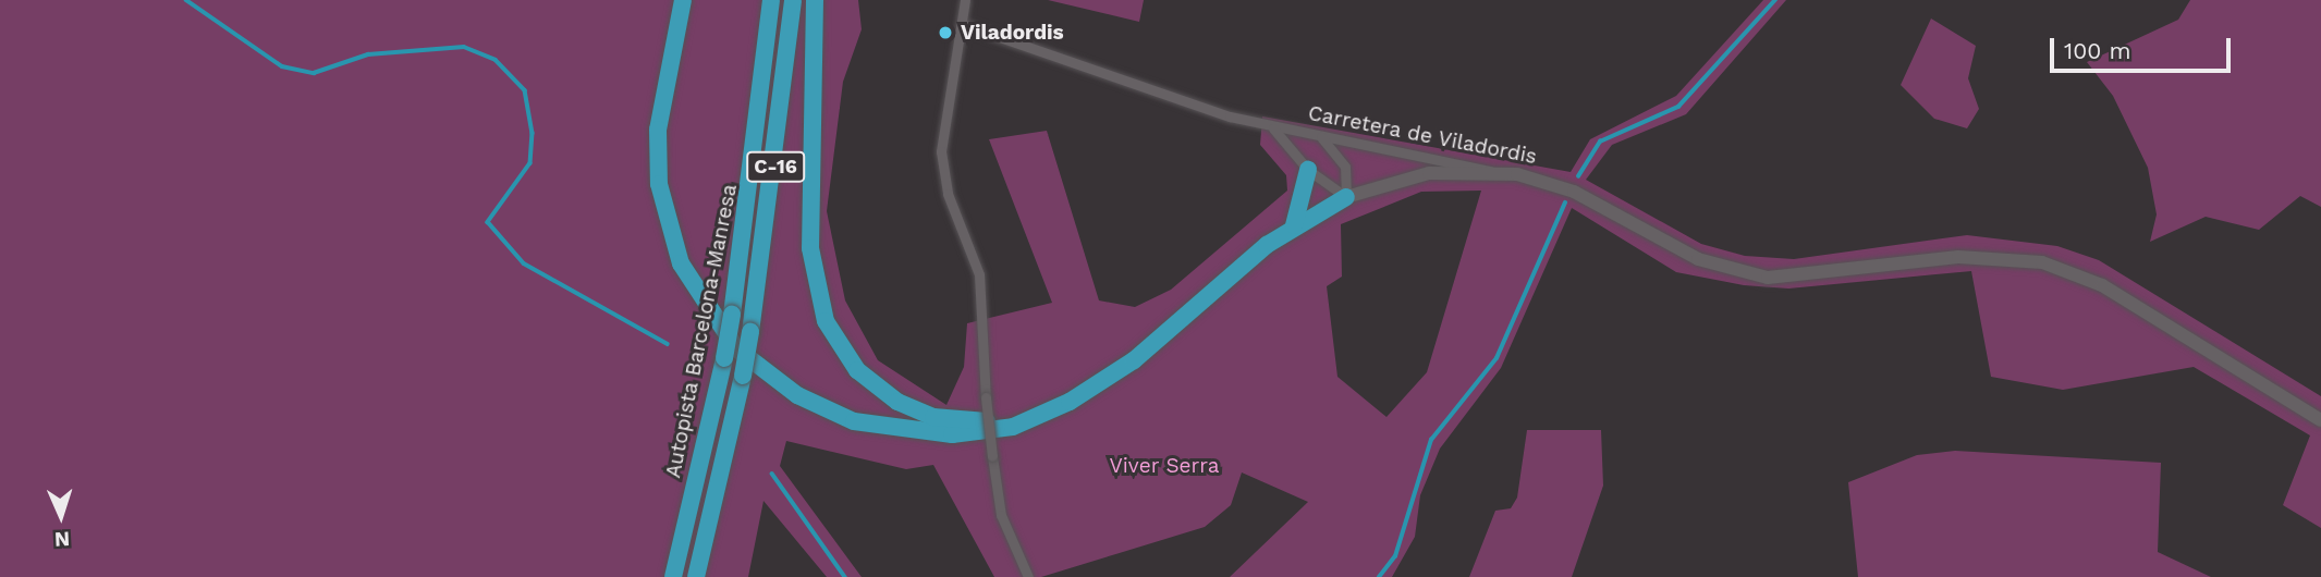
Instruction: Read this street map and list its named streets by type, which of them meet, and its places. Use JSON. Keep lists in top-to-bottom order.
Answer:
{
  "streets": {
    "highway": ["C-16", "Autopista Barcelona-Manresa"],
    "street": ["Carretera de Viladordis"]
  },
  "parks": ["Viver Serra"],
  "places": ["Viladordis"],
  "scale_bar": "100 m",
  "north": "bottom"
}
